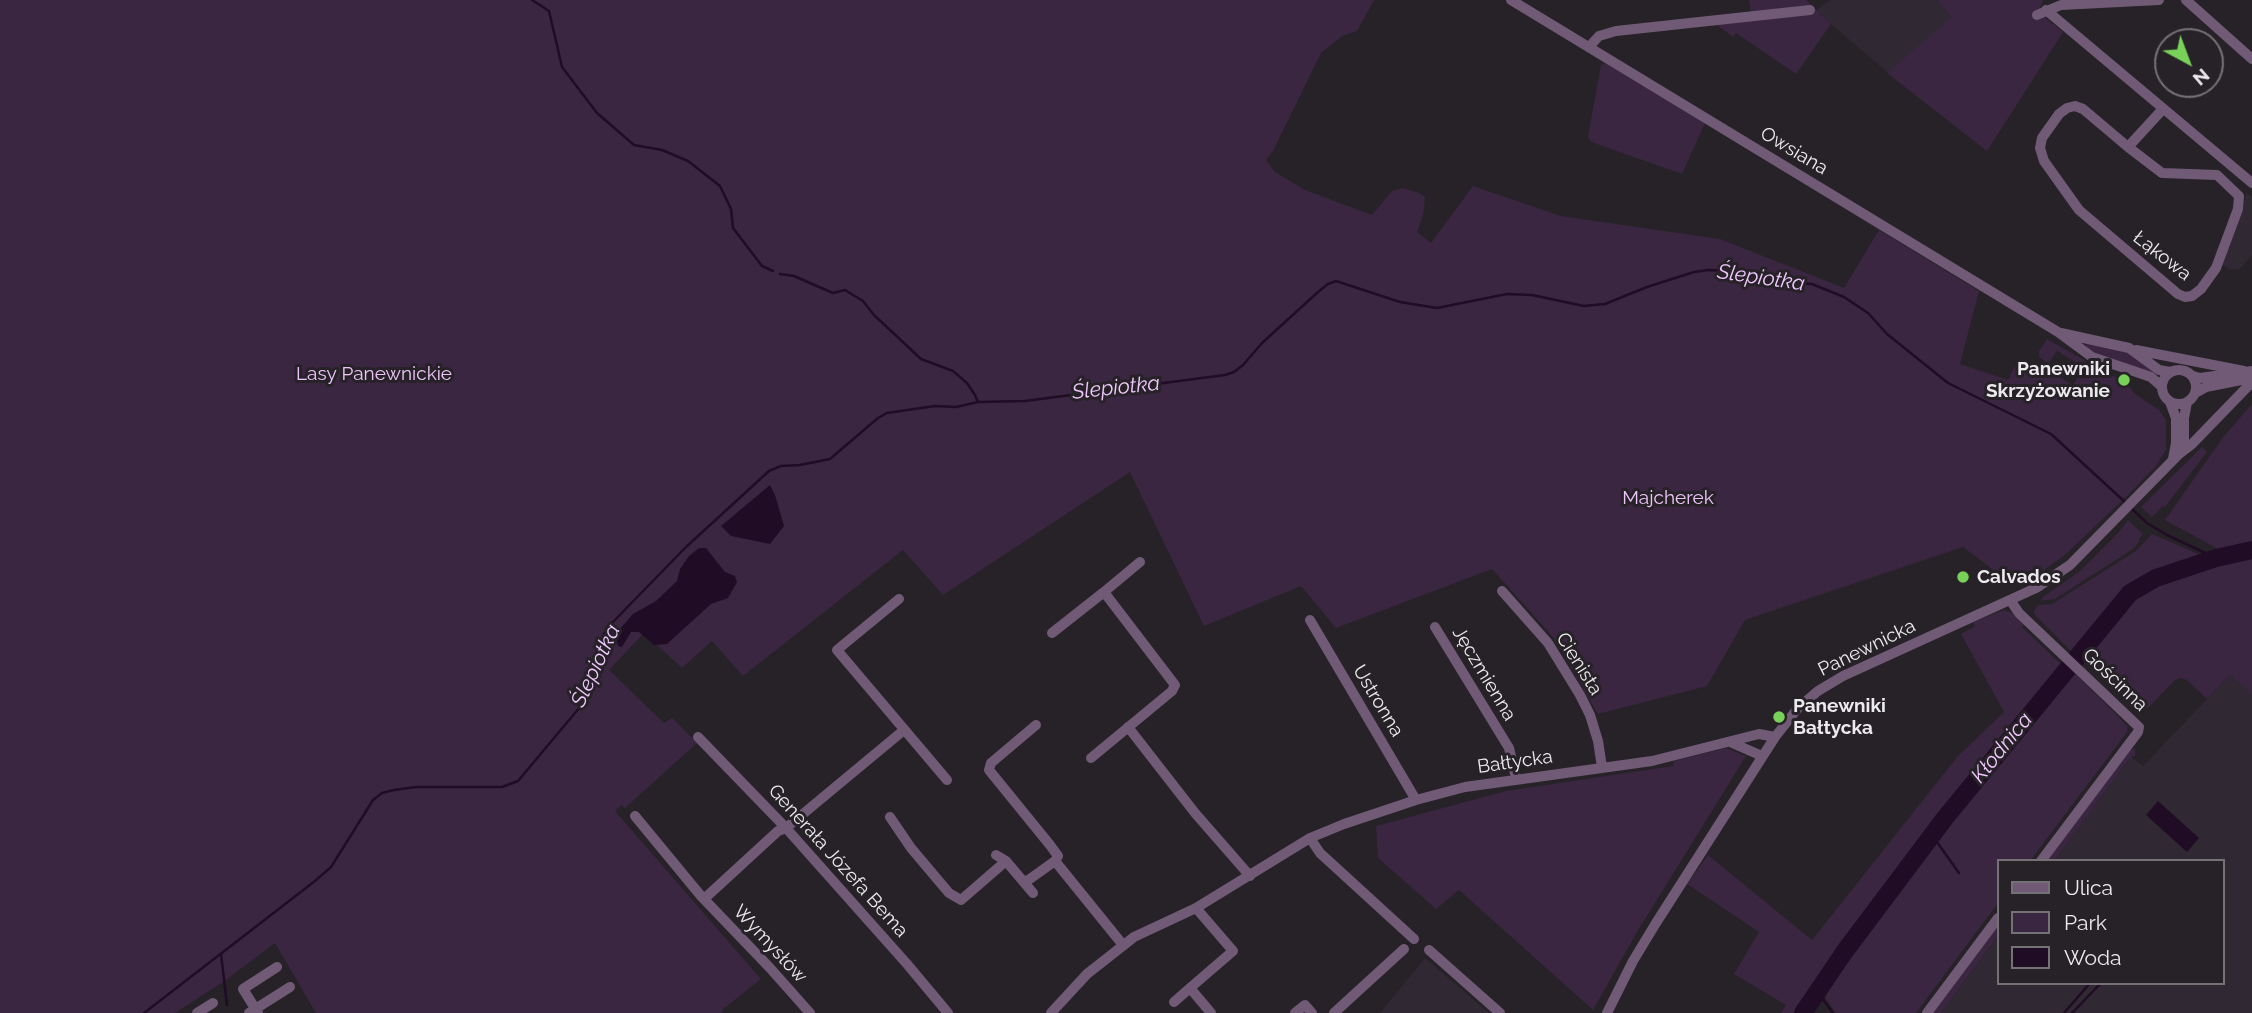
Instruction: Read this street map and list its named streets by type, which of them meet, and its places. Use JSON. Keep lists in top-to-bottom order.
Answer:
{
  "streets": {
    "street": [
      "Owsiana",
      "Łąkowa",
      "Panewnicka",
      "Cienista",
      "Jęczmienna",
      "Gościnna",
      "Ustronna",
      "Bałtycka",
      "Generała Józefa Bema",
      "Wymysłów"
    ]
  },
  "crossings": [
    ["Panewnicka", "Gościnna"],
    ["Panewnicka", "Bałtycka"],
    ["Cienista", "Bałtycka"],
    ["Jęczmienna", "Bałtycka"],
    ["Ustronna", "Bałtycka"],
    ["Generała Józefa Bema", "Wymysłów"]
  ],
  "water": ["Ślepiotka", "Kłodnica"],
  "parks": ["Lasy Panewnickie", "Majcherek"],
  "places": ["Panewniki Skrzyżowanie", "Calvados", "Panewniki Bałtycka"],
  "legend": ["Ulica", "Park", "Woda"],
  "north": "bottom right"
}
